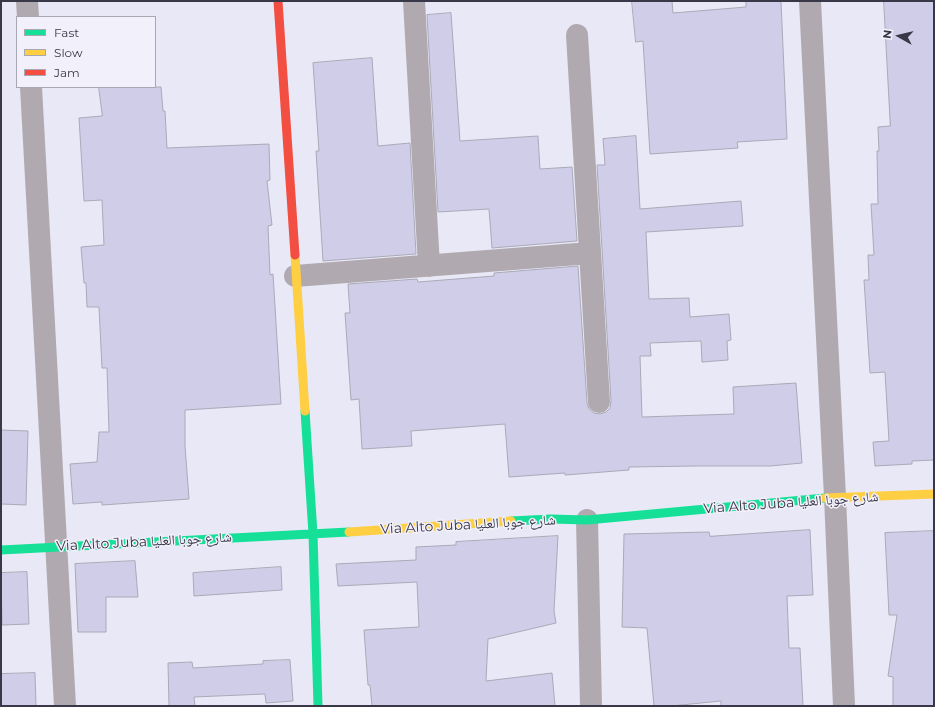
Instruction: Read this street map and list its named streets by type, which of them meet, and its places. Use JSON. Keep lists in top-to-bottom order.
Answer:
{
  "streets": {
    "street": ["Via Alto Juba شارع جوبا العليا"]
  },
  "legend": ["Fast", "Slow", "Jam"],
  "north": "left"
}
